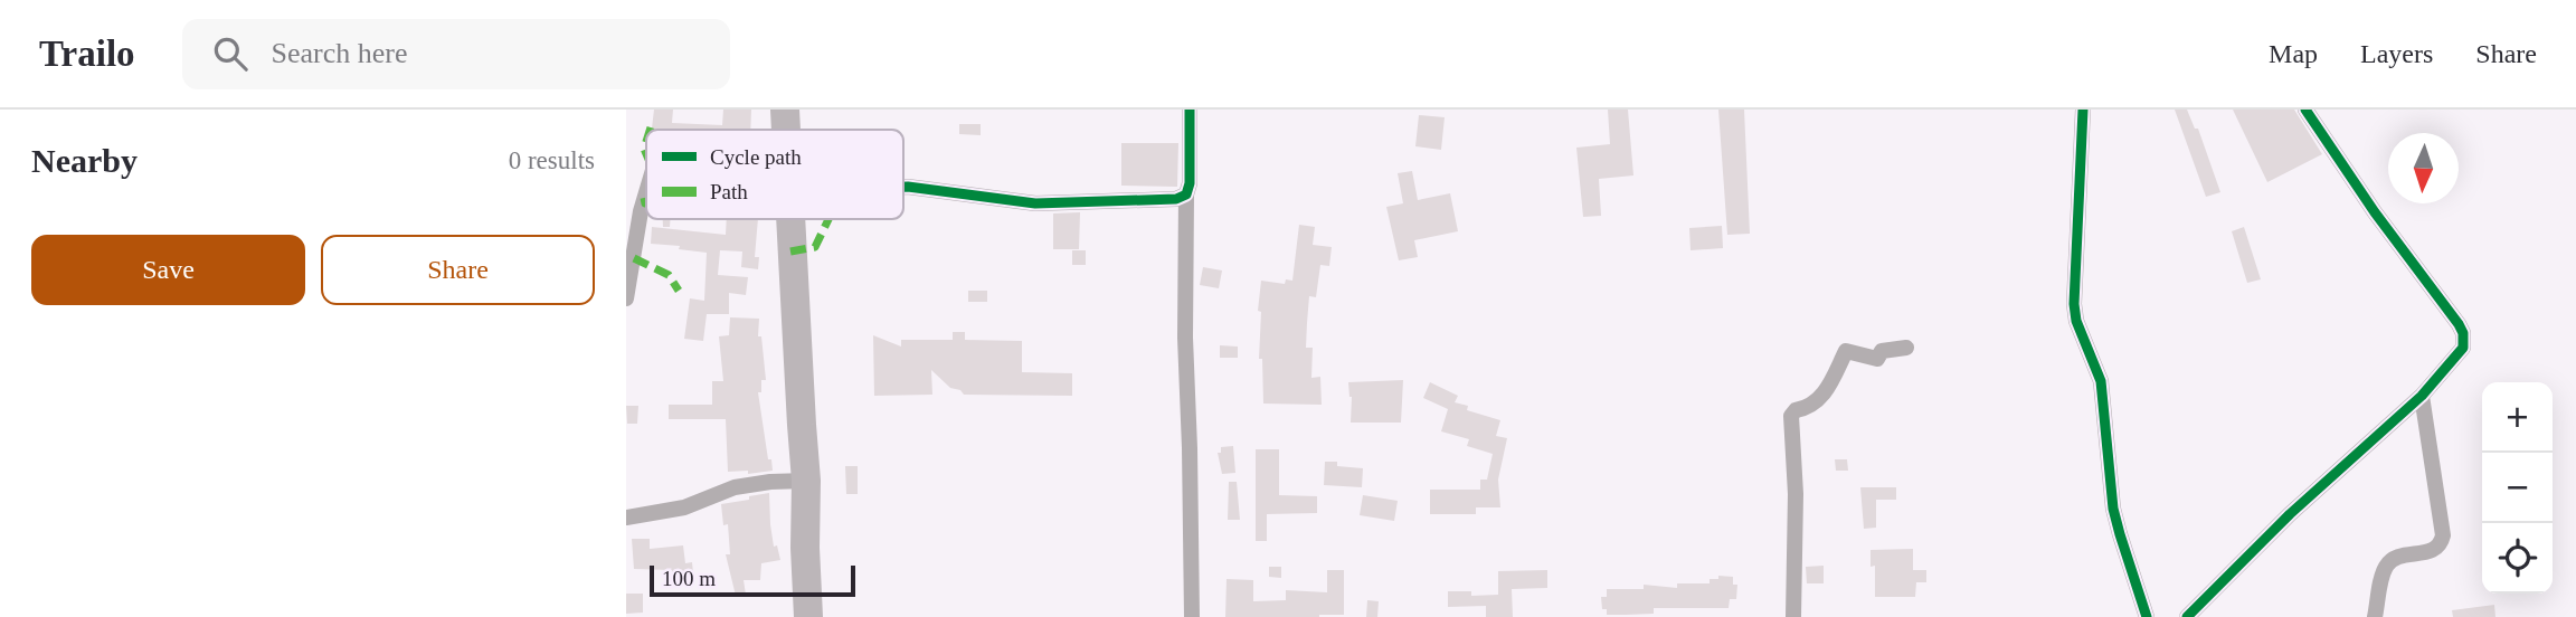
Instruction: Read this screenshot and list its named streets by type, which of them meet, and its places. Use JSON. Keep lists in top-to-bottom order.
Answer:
{
  "legend": ["Cycle path", "Path"],
  "scale_bar": "100 m",
  "north": "bottom",
  "page": {
    "header": "Trailo",
    "search": "Search here",
    "nav": ["Map", "Layers", "Share"],
    "heading": ["Nearby", "0 results"],
    "buttons": ["Save", "Share"],
    "map_buttons": ["+", "−"],
    "scale": "100 m"
  }
}
